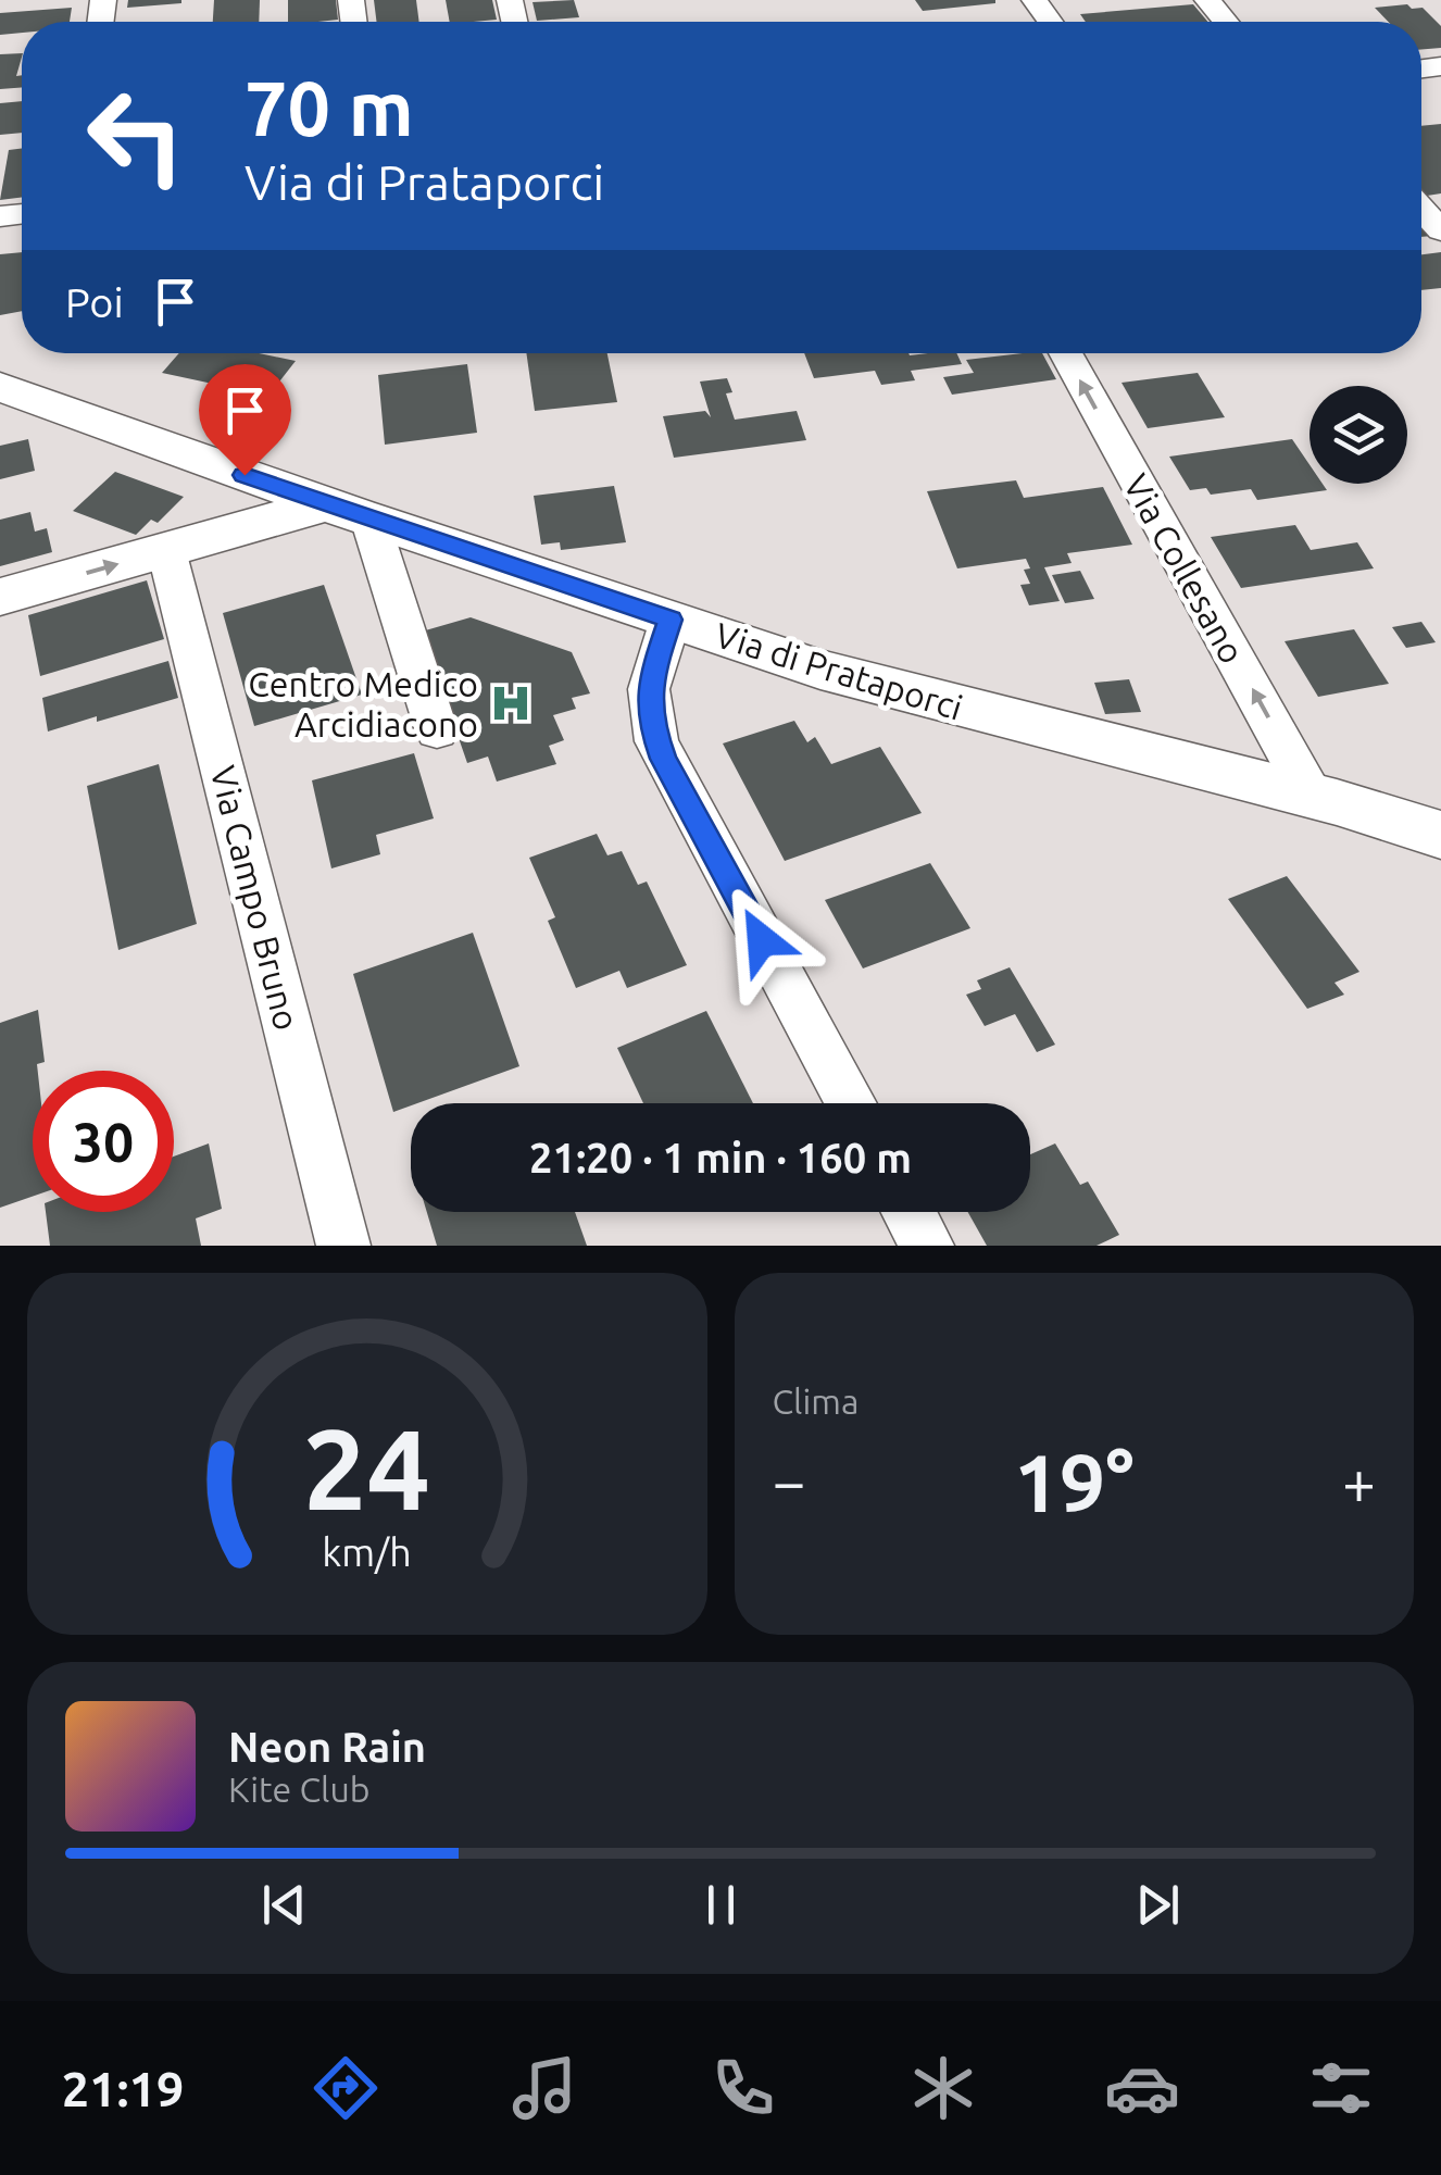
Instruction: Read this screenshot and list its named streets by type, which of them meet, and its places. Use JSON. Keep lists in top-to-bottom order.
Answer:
{
  "streets": {
    "street": ["Via Collesano", "Via di Prataporci", "Via Campo Bruno"]
  },
  "crossings": [
    ["Via Collesano", "Via di Prataporci"]
  ],
  "one_way": ["Via Collesano"],
  "places": {
    "hospital": ["Centro Medico Arcidiacono"]
  },
  "page": {
    "turn": ["70 m", "Via di Prataporci"],
    "then": "Poi",
    "limit": "30",
    "trip": "21:20 · 1 min · 160 m",
    "tile": "Clima",
    "heat": ["−", "19°", "+"],
    "song": ["Neon Rain", "Kite Club"],
    "tabs": "21:19",
    "gauge": ["24", "km/h"]
  }
}
